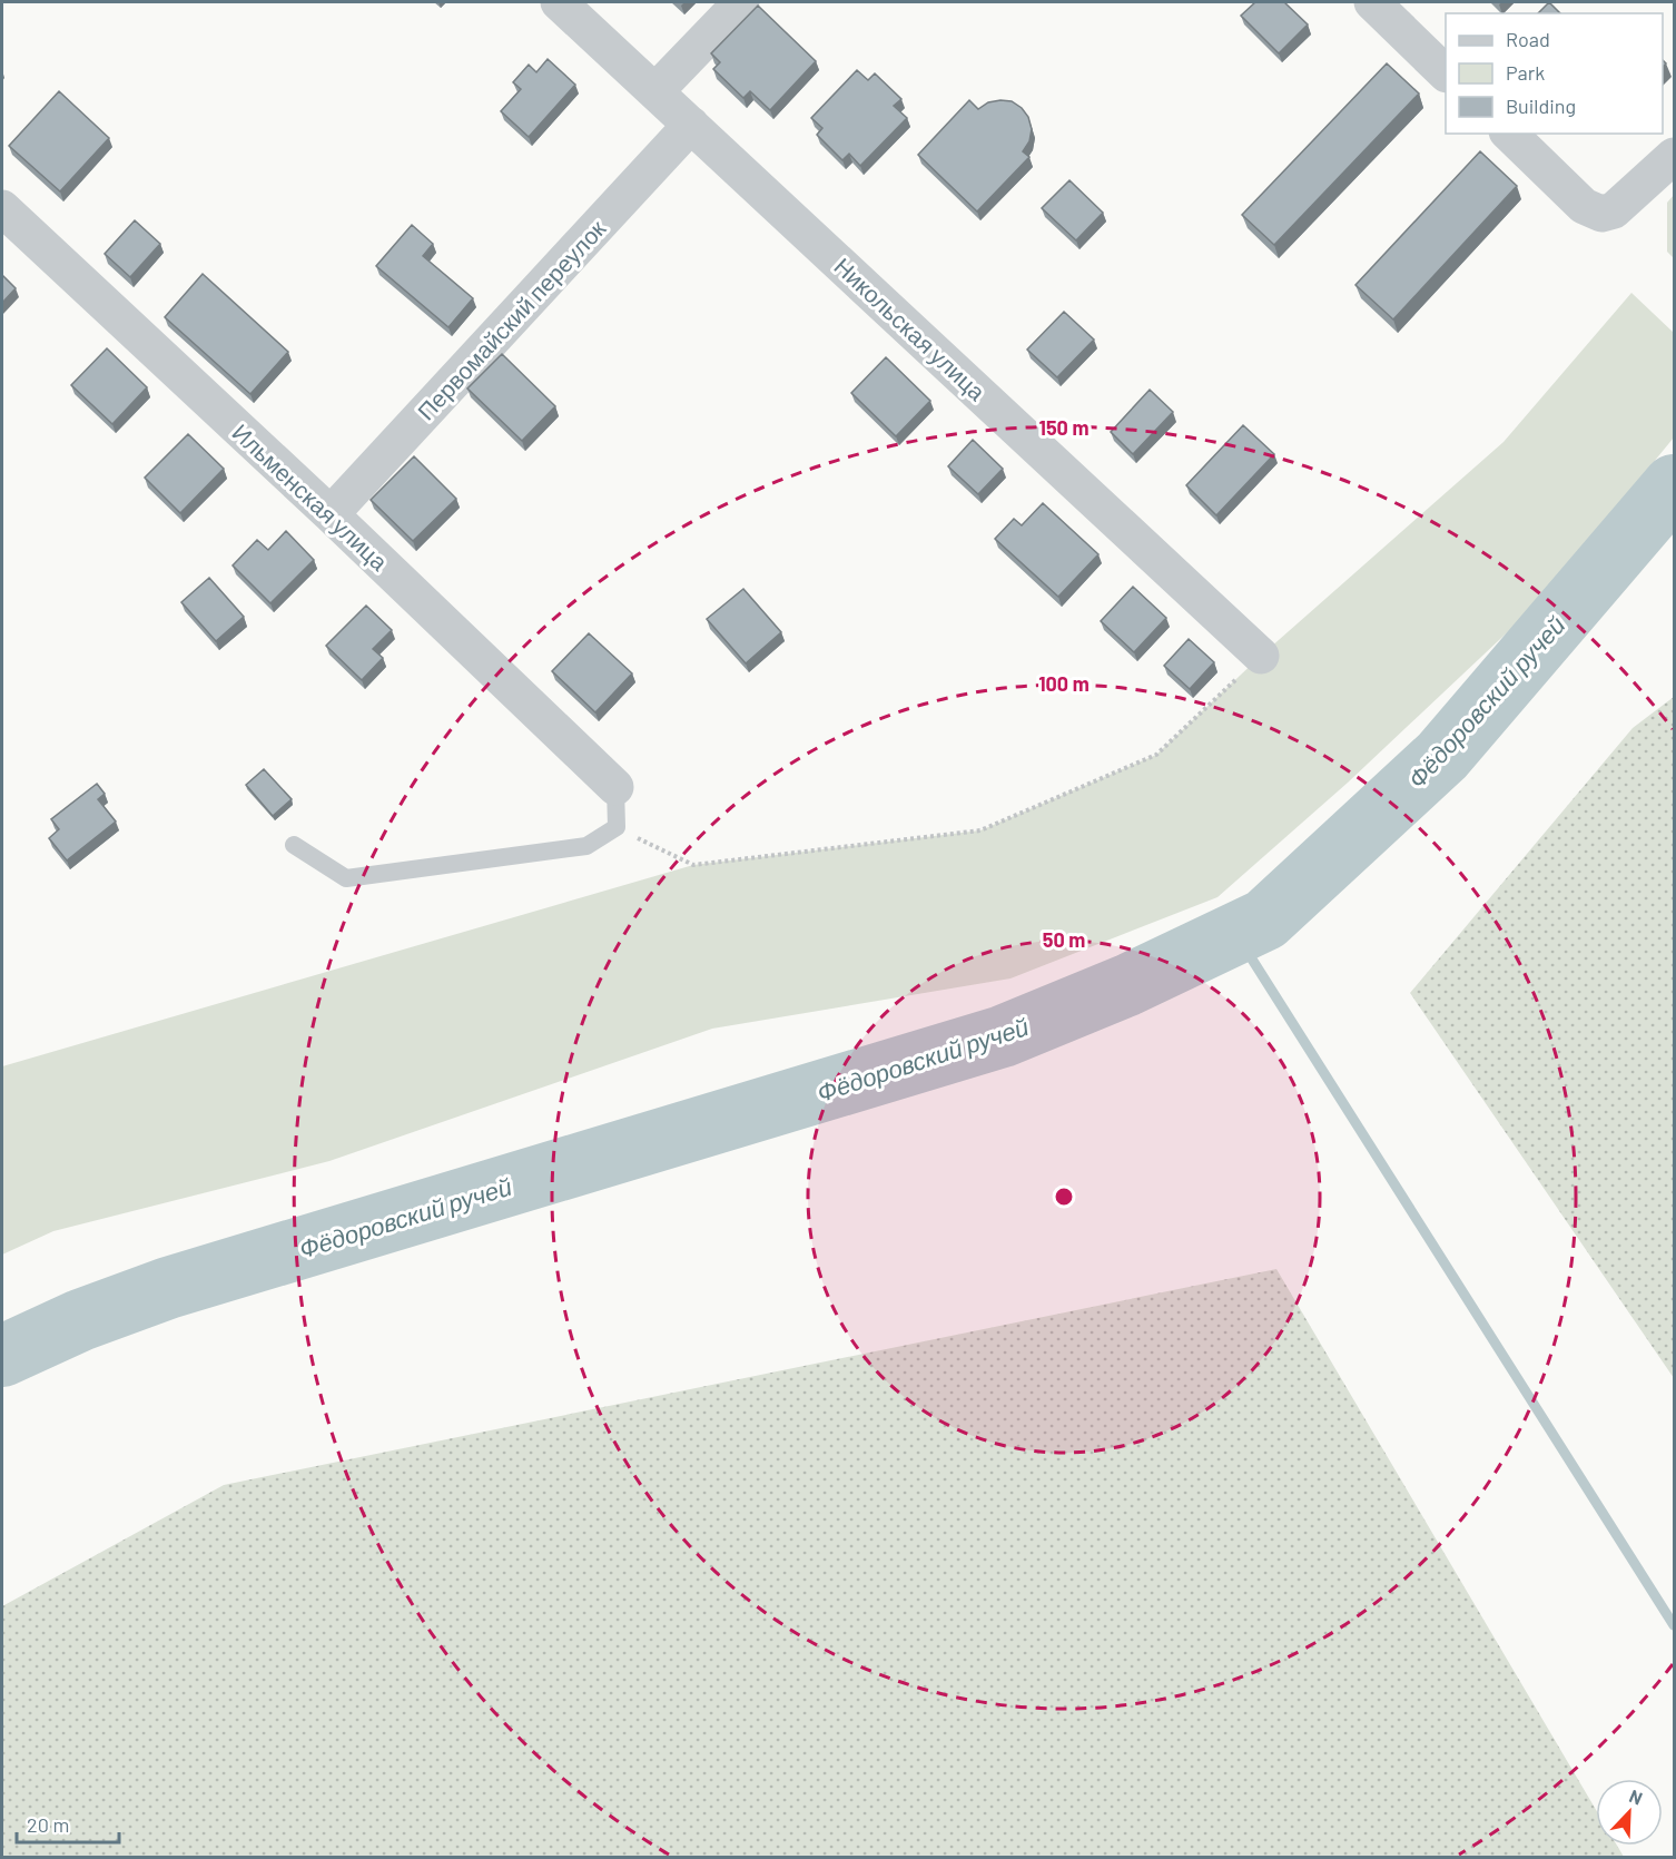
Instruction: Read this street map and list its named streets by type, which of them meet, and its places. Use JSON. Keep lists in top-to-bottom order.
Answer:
{
  "streets": {
    "street": ["Первомайский переулок", "Никольская улица", "Ильменская улица"]
  },
  "crossings": [
    ["Первомайский переулок", "Никольская улица"],
    ["Первомайский переулок", "Ильменская улица"]
  ],
  "water": ["Фёдоровский ручей"],
  "legend": ["Road", "Park", "Building"],
  "scale_bar": "20 m",
  "north": "top right",
  "rings": ["150 m", "100 m", "50 m"]
}
